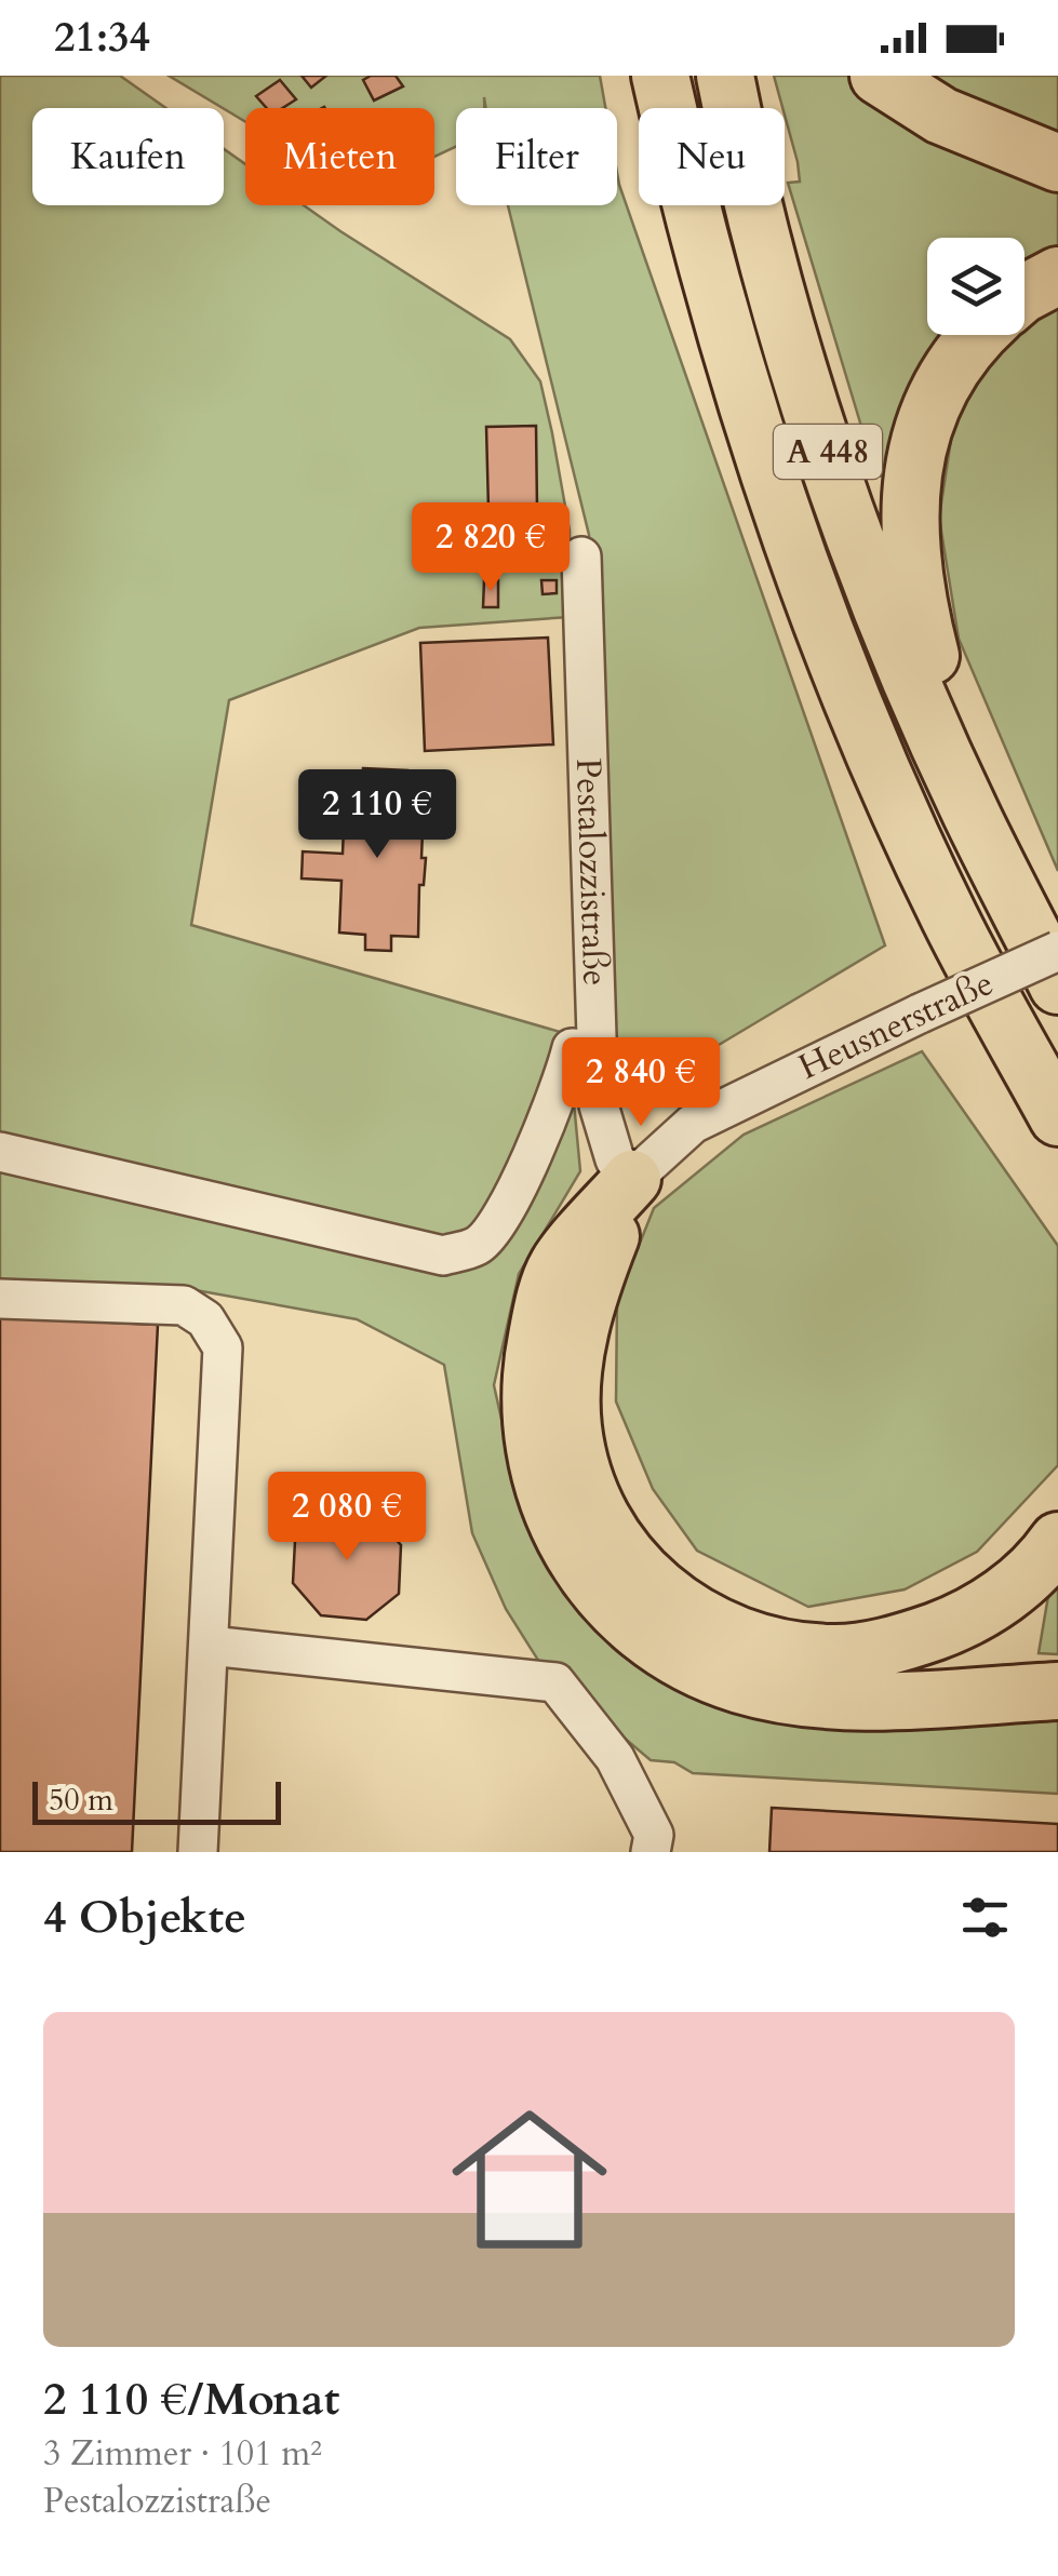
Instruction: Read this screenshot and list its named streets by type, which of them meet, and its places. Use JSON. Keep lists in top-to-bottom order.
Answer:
{
  "streets": {
    "highway": ["A 448"],
    "street": ["Pestalozzistraße", "Heusnerstraße"]
  },
  "crossings": [
    ["Pestalozzistraße", "Heusnerstraße"]
  ],
  "scale_bar": "50 m",
  "page": {
    "status": "21:34",
    "chip": [
      "Kaufen",
      "Mieten",
      "Filter",
      "Neu"
    ],
    "price": [
      "2 820 €",
      "2 110 €",
      "2 840 €",
      "2 080 €"
    ],
    "scale": "50 m",
    "heading": "4 Objekte",
    "list": [
      {
        "name": "2 110 €/Monat",
        "note": "3 Zimmer · 101 m² · Pestalozzistraße"
      }
    ]
  }
}
